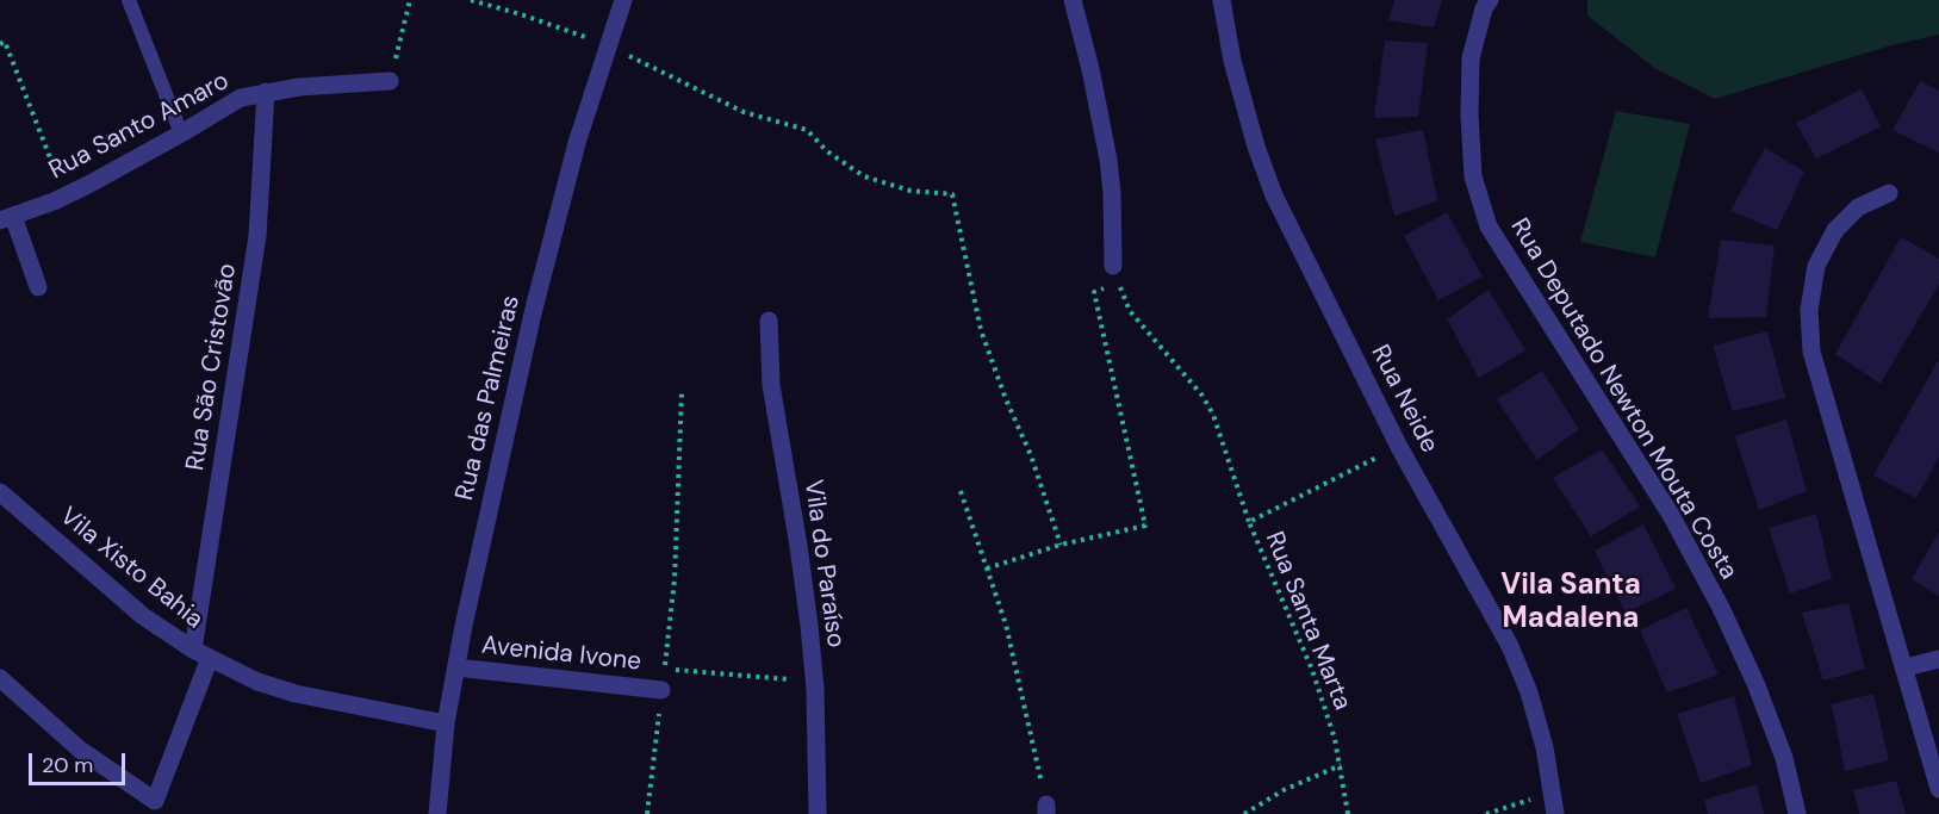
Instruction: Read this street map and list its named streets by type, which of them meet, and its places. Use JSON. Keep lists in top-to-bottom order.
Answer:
{
  "streets": {
    "street": [
      "Rua Santo Amaro",
      "Rua São Cristovão",
      "Rua das Palmeiras",
      "Rua Neide",
      "Rua Deputado Newton Mouta Costa",
      "Vila do Paraíso",
      "Vila Xisto Bahia",
      "Avenida Ivone"
    ],
    "path": ["Rua Santa Marta"]
  },
  "crossings": [
    ["Rua Santo Amaro", "Rua São Cristovão"],
    ["Rua São Cristovão", "Vila Xisto Bahia"],
    ["Rua das Palmeiras", "Vila Xisto Bahia"],
    ["Rua das Palmeiras", "Avenida Ivone"],
    ["Rua Neide", "Rua Santa Marta"]
  ],
  "districts": ["Vila Santa Madalena"],
  "scale_bar": "20 m"
}
